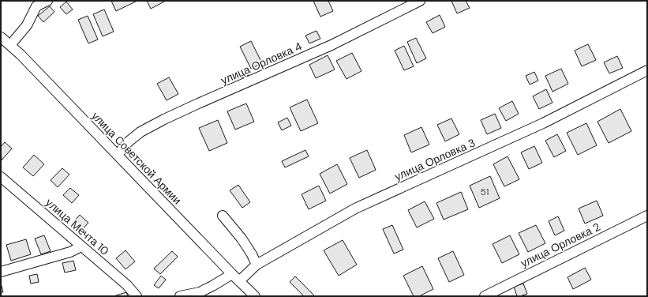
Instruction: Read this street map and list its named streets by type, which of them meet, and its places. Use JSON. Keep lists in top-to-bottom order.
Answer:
{
  "streets": {
    "street": [
      "улица Орловка 4",
      "улица Советской Армии",
      "улица Орловка 3",
      "улица Мечта 10",
      "улица Орловка 2"
    ]
  },
  "crossings": [
    ["улица Орловка 4", "улица Советской Армии"],
    ["улица Советской Армии", "улица Орловка 3"]
  ],
  "house_numbers": ["51"]
}
